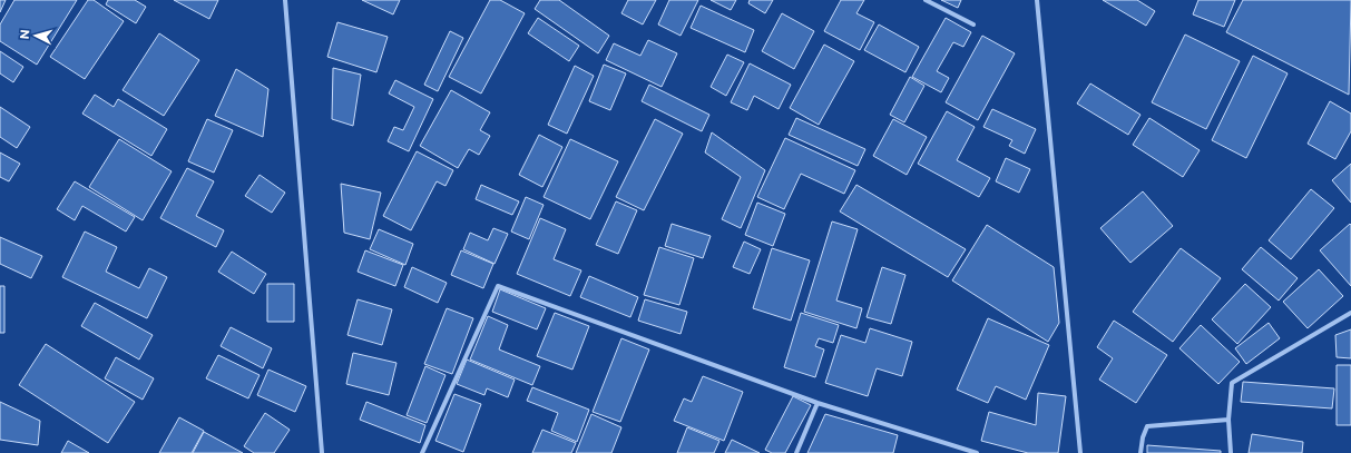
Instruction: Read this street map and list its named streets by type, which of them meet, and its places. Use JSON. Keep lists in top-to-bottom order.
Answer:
{
  "north": "left"
}
